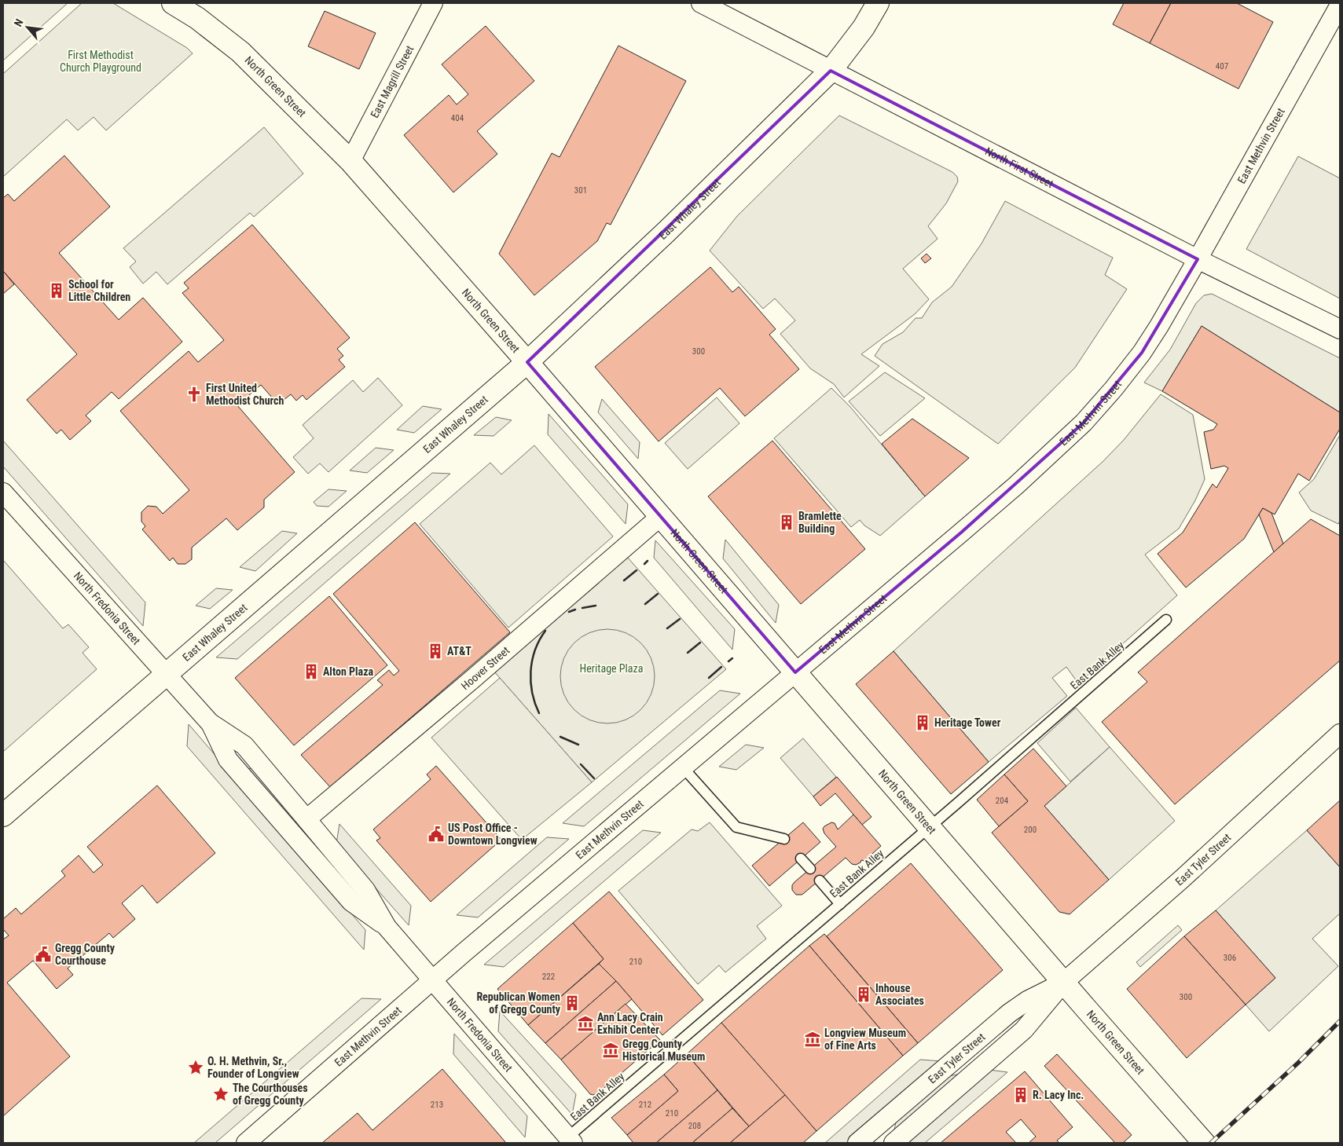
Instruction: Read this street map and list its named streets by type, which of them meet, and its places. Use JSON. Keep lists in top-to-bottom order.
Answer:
{
  "streets": {
    "street": [
      "East Magrill Street",
      "North Green Street",
      "East Methvin Street",
      "North First Street",
      "East Whaley Street",
      "North Fredonia Street",
      "Hoover Street",
      "East Tyler Street"
    ],
    "lane": ["East Bank Alley"]
  },
  "crossings": [
    ["East Magrill Street", "North Green Street"],
    ["North Green Street", "East Methvin Street"],
    ["North Green Street", "East Whaley Street"],
    ["North Green Street", "East Bank Alley"],
    ["North Green Street", "Hoover Street"],
    ["North Green Street", "East Tyler Street"],
    ["East Methvin Street", "North First Street"],
    ["East Methvin Street", "North Fredonia Street"],
    ["North First Street", "East Whaley Street"],
    ["East Whaley Street", "North Fredonia Street"],
    ["North Fredonia Street", "East Bank Alley"],
    ["North Fredonia Street", "Hoover Street"]
  ],
  "parks": ["First Methodist Church Playground", "Heritage Plaza"],
  "places": {
    "building": [
      "School for Little Children",
      "Bramlette Building",
      "AT&T",
      "Alton Plaza",
      "Heritage Tower",
      "Inhouse Associates",
      "Republican Women of Gregg County",
      "R. Lacy Inc."
    ],
    "church": ["First United Methodist Church"],
    "public building": ["US Post Office - Downtown Longview", "Gregg County Courthouse"],
    "museum": ["Ann Lacy Crain Exhibit Center", "Longview Museum of Fine Arts", "Gregg County Historical Museum"],
    "place": ["O. H. Methvin, Sr., Founder of Longview", "The Courthouses of Gregg County"]
  },
  "house_numbers": [
    "407",
    "404",
    "301",
    "300",
    "204",
    "200",
    "306",
    "210",
    "222",
    "300",
    "213",
    "212",
    "210",
    "208"
  ],
  "north": "top left"
}
